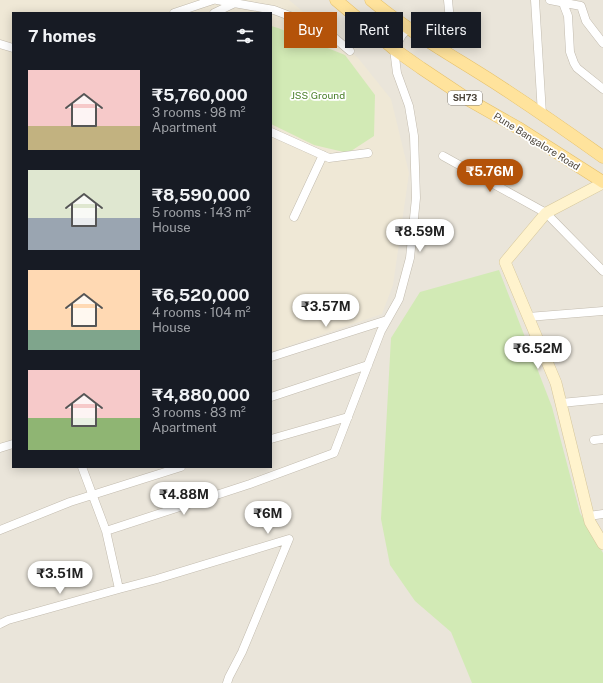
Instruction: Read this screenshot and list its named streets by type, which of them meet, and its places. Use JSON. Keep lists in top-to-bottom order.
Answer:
{
  "streets": {
    "main road": ["SH73", "Pune Bangalore Road"]
  },
  "parks": ["JSS Ground"],
  "page": {
    "chip": ["Buy", "Rent", "Filters"],
    "heading": "7 homes",
    "list": [
      {
        "name": "₹5,760,000",
        "note": "3 rooms · 98 m² · Apartment"
      },
      {
        "name": "₹8,590,000",
        "note": "5 rooms · 143 m² · House"
      },
      {
        "name": "₹6,520,000",
        "note": "4 rooms · 104 m² · House"
      },
      {
        "name": "₹4,880,000",
        "note": "3 rooms · 83 m² · Apartment"
      }
    ],
    "price": [
      "₹5.76M",
      "₹8.59M",
      "₹3.57M",
      "₹6.52M",
      "₹4.88M",
      "₹6M",
      "₹3.51M"
    ]
  }
}
